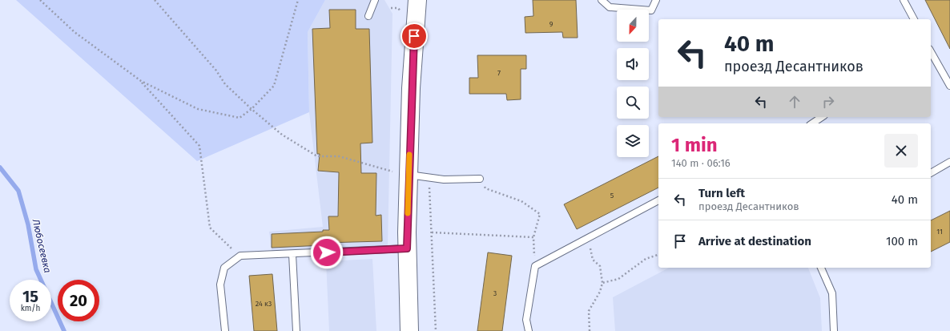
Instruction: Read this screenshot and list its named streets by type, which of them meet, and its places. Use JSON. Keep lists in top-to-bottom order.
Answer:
{
  "water": ["Любосеевка"],
  "house_numbers": [
    "9",
    "7",
    "5",
    "11",
    "3",
    "24 к3"
  ],
  "north": "bottom",
  "page": {
    "turn": ["40 m", "проезд Десантников"],
    "heading": ["1 min", "140 m · 06:16"],
    "list": [
      {
        "name": "Turn left",
        "note": "проезд Десантников",
        "value": "40 m"
      },
      {
        "name": "Arrive at destination",
        "value": "100 m"
      }
    ],
    "speed": "15 km/h",
    "limit": "20"
  }
}
